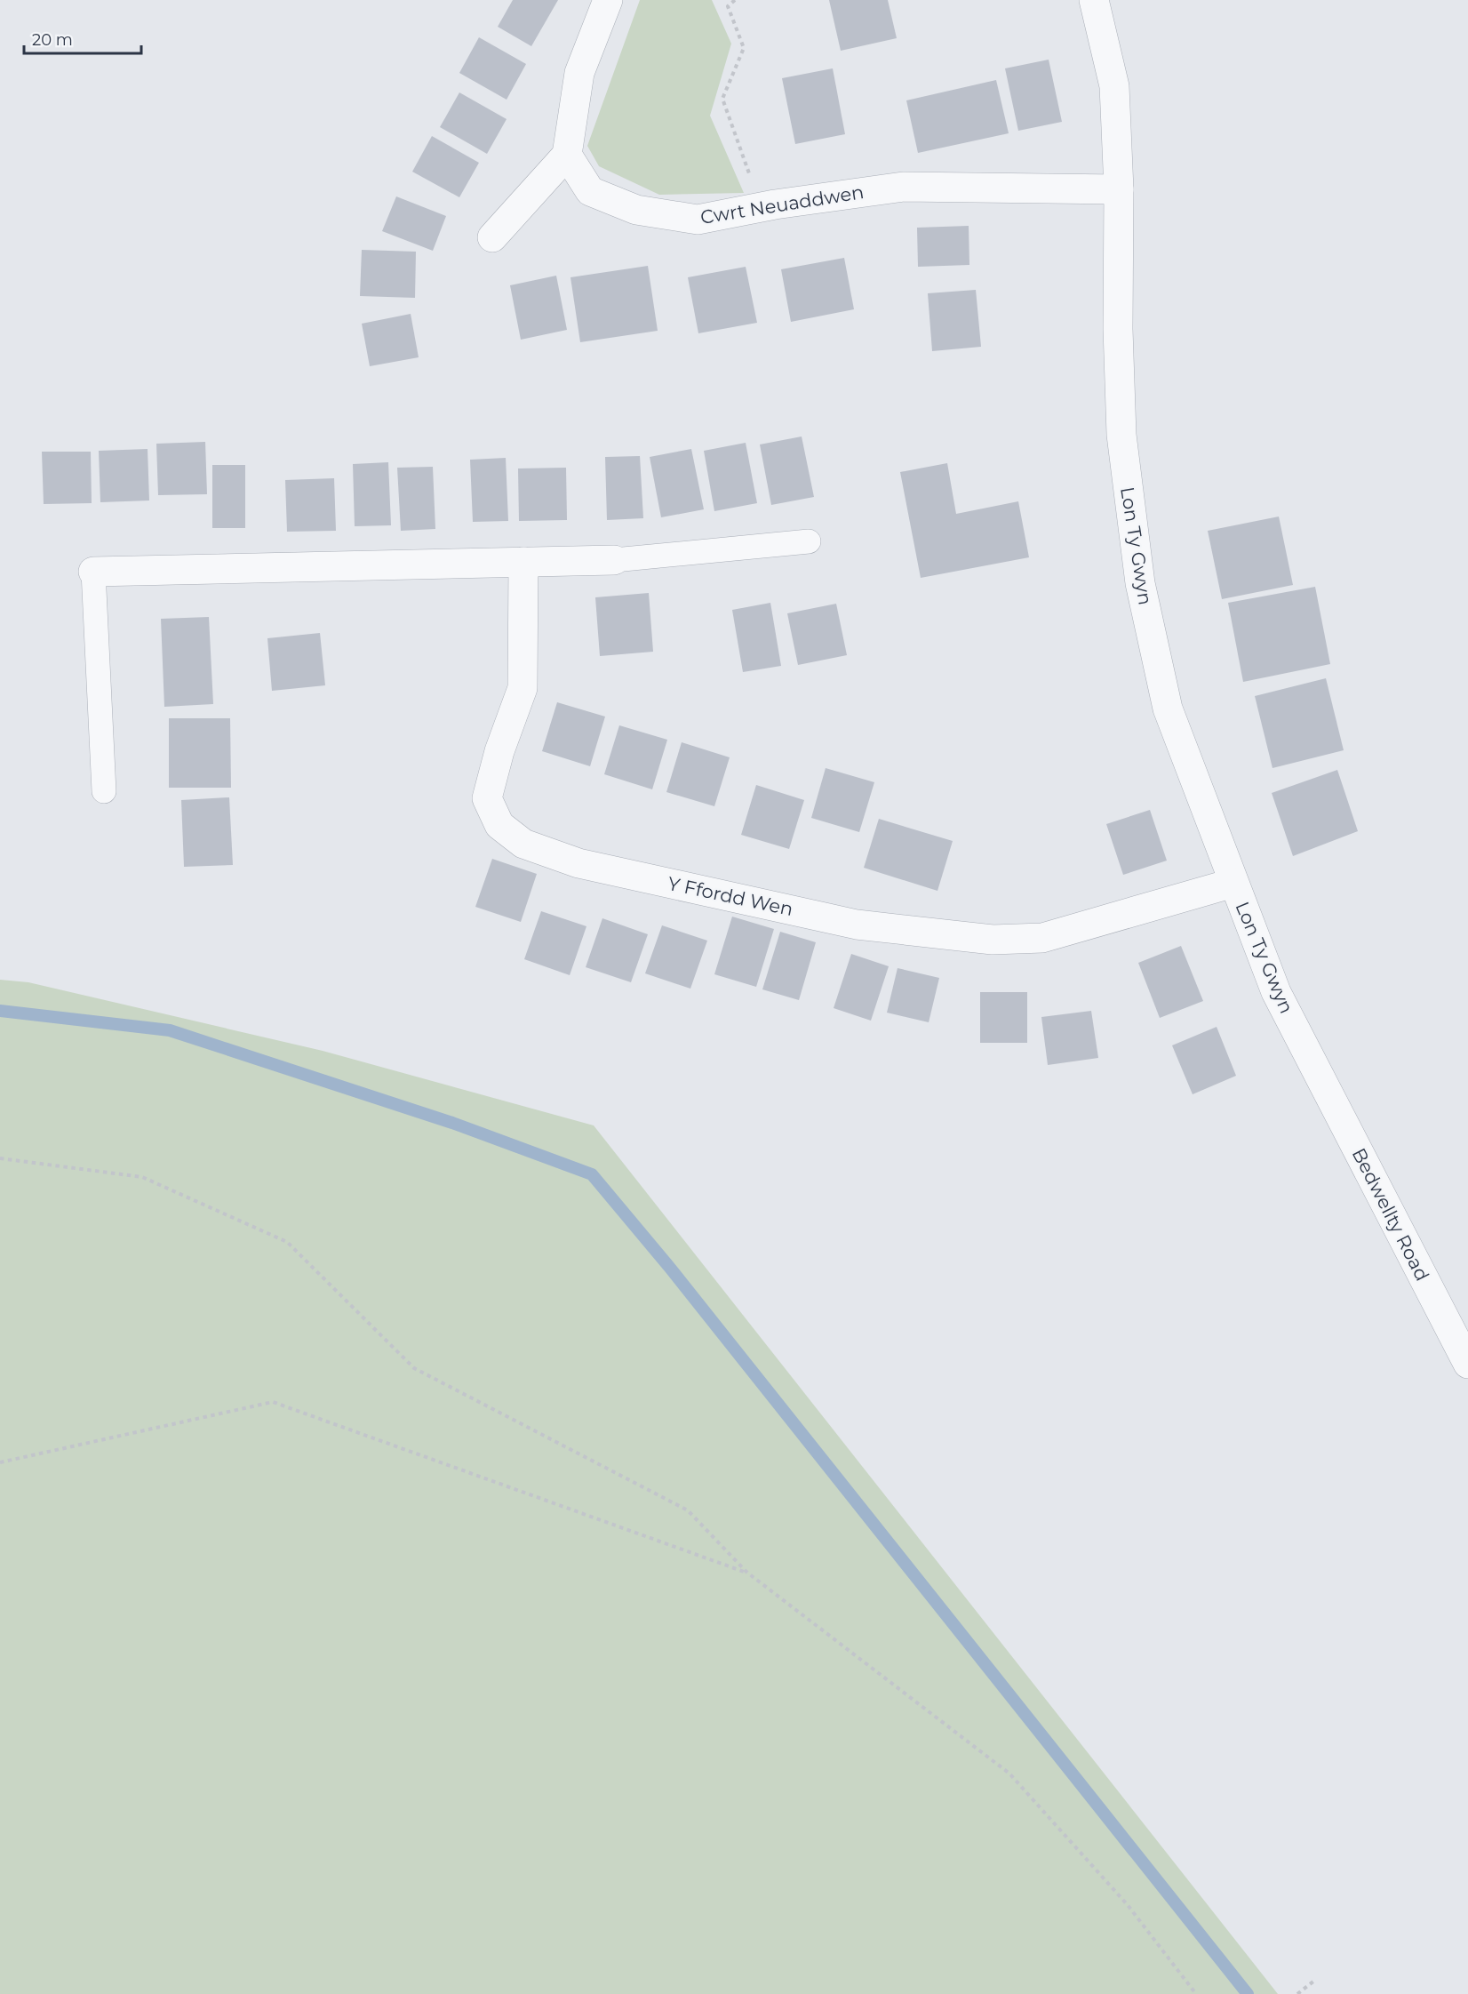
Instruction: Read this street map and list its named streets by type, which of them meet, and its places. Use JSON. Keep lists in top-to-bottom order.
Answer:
{
  "streets": {
    "street": [
      "Cwrt Neuaddwen",
      "Lon Ty Gwyn",
      "Y Ffordd Wen",
      "Bedwellty Road"
    ]
  },
  "crossings": [
    ["Cwrt Neuaddwen", "Lon Ty Gwyn"],
    ["Lon Ty Gwyn", "Y Ffordd Wen"],
    ["Lon Ty Gwyn", "Bedwellty Road"]
  ],
  "scale_bar": "20 m"
}
